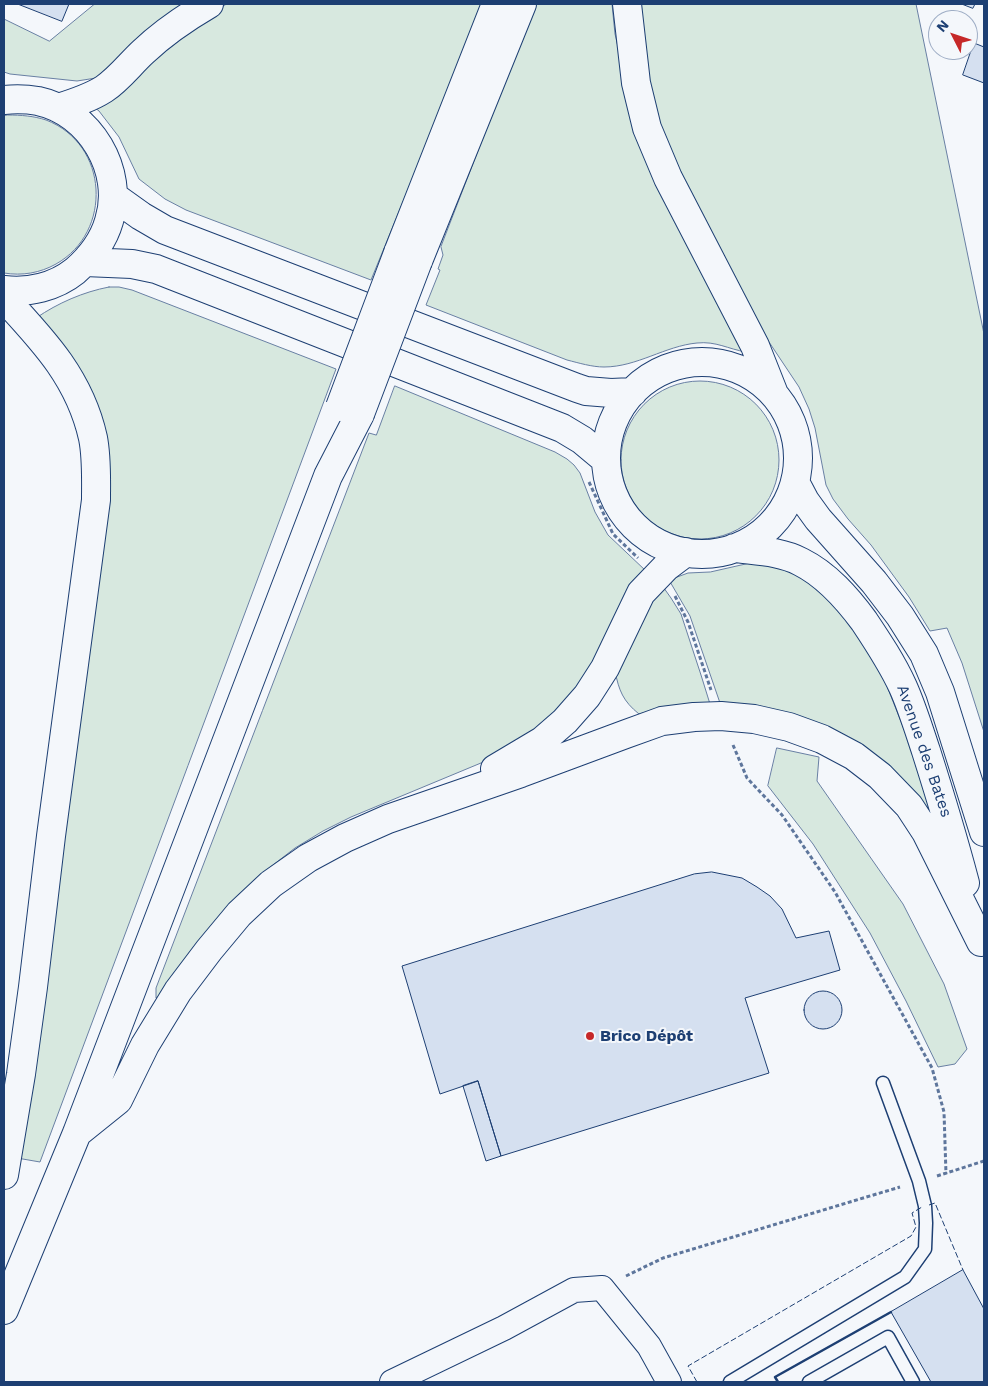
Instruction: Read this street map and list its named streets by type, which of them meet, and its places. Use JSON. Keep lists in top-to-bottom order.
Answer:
{
  "streets": {
    "main road": ["Avenue des Bates"]
  },
  "places": ["Brico Dépôt"],
  "north": "top left"
}
